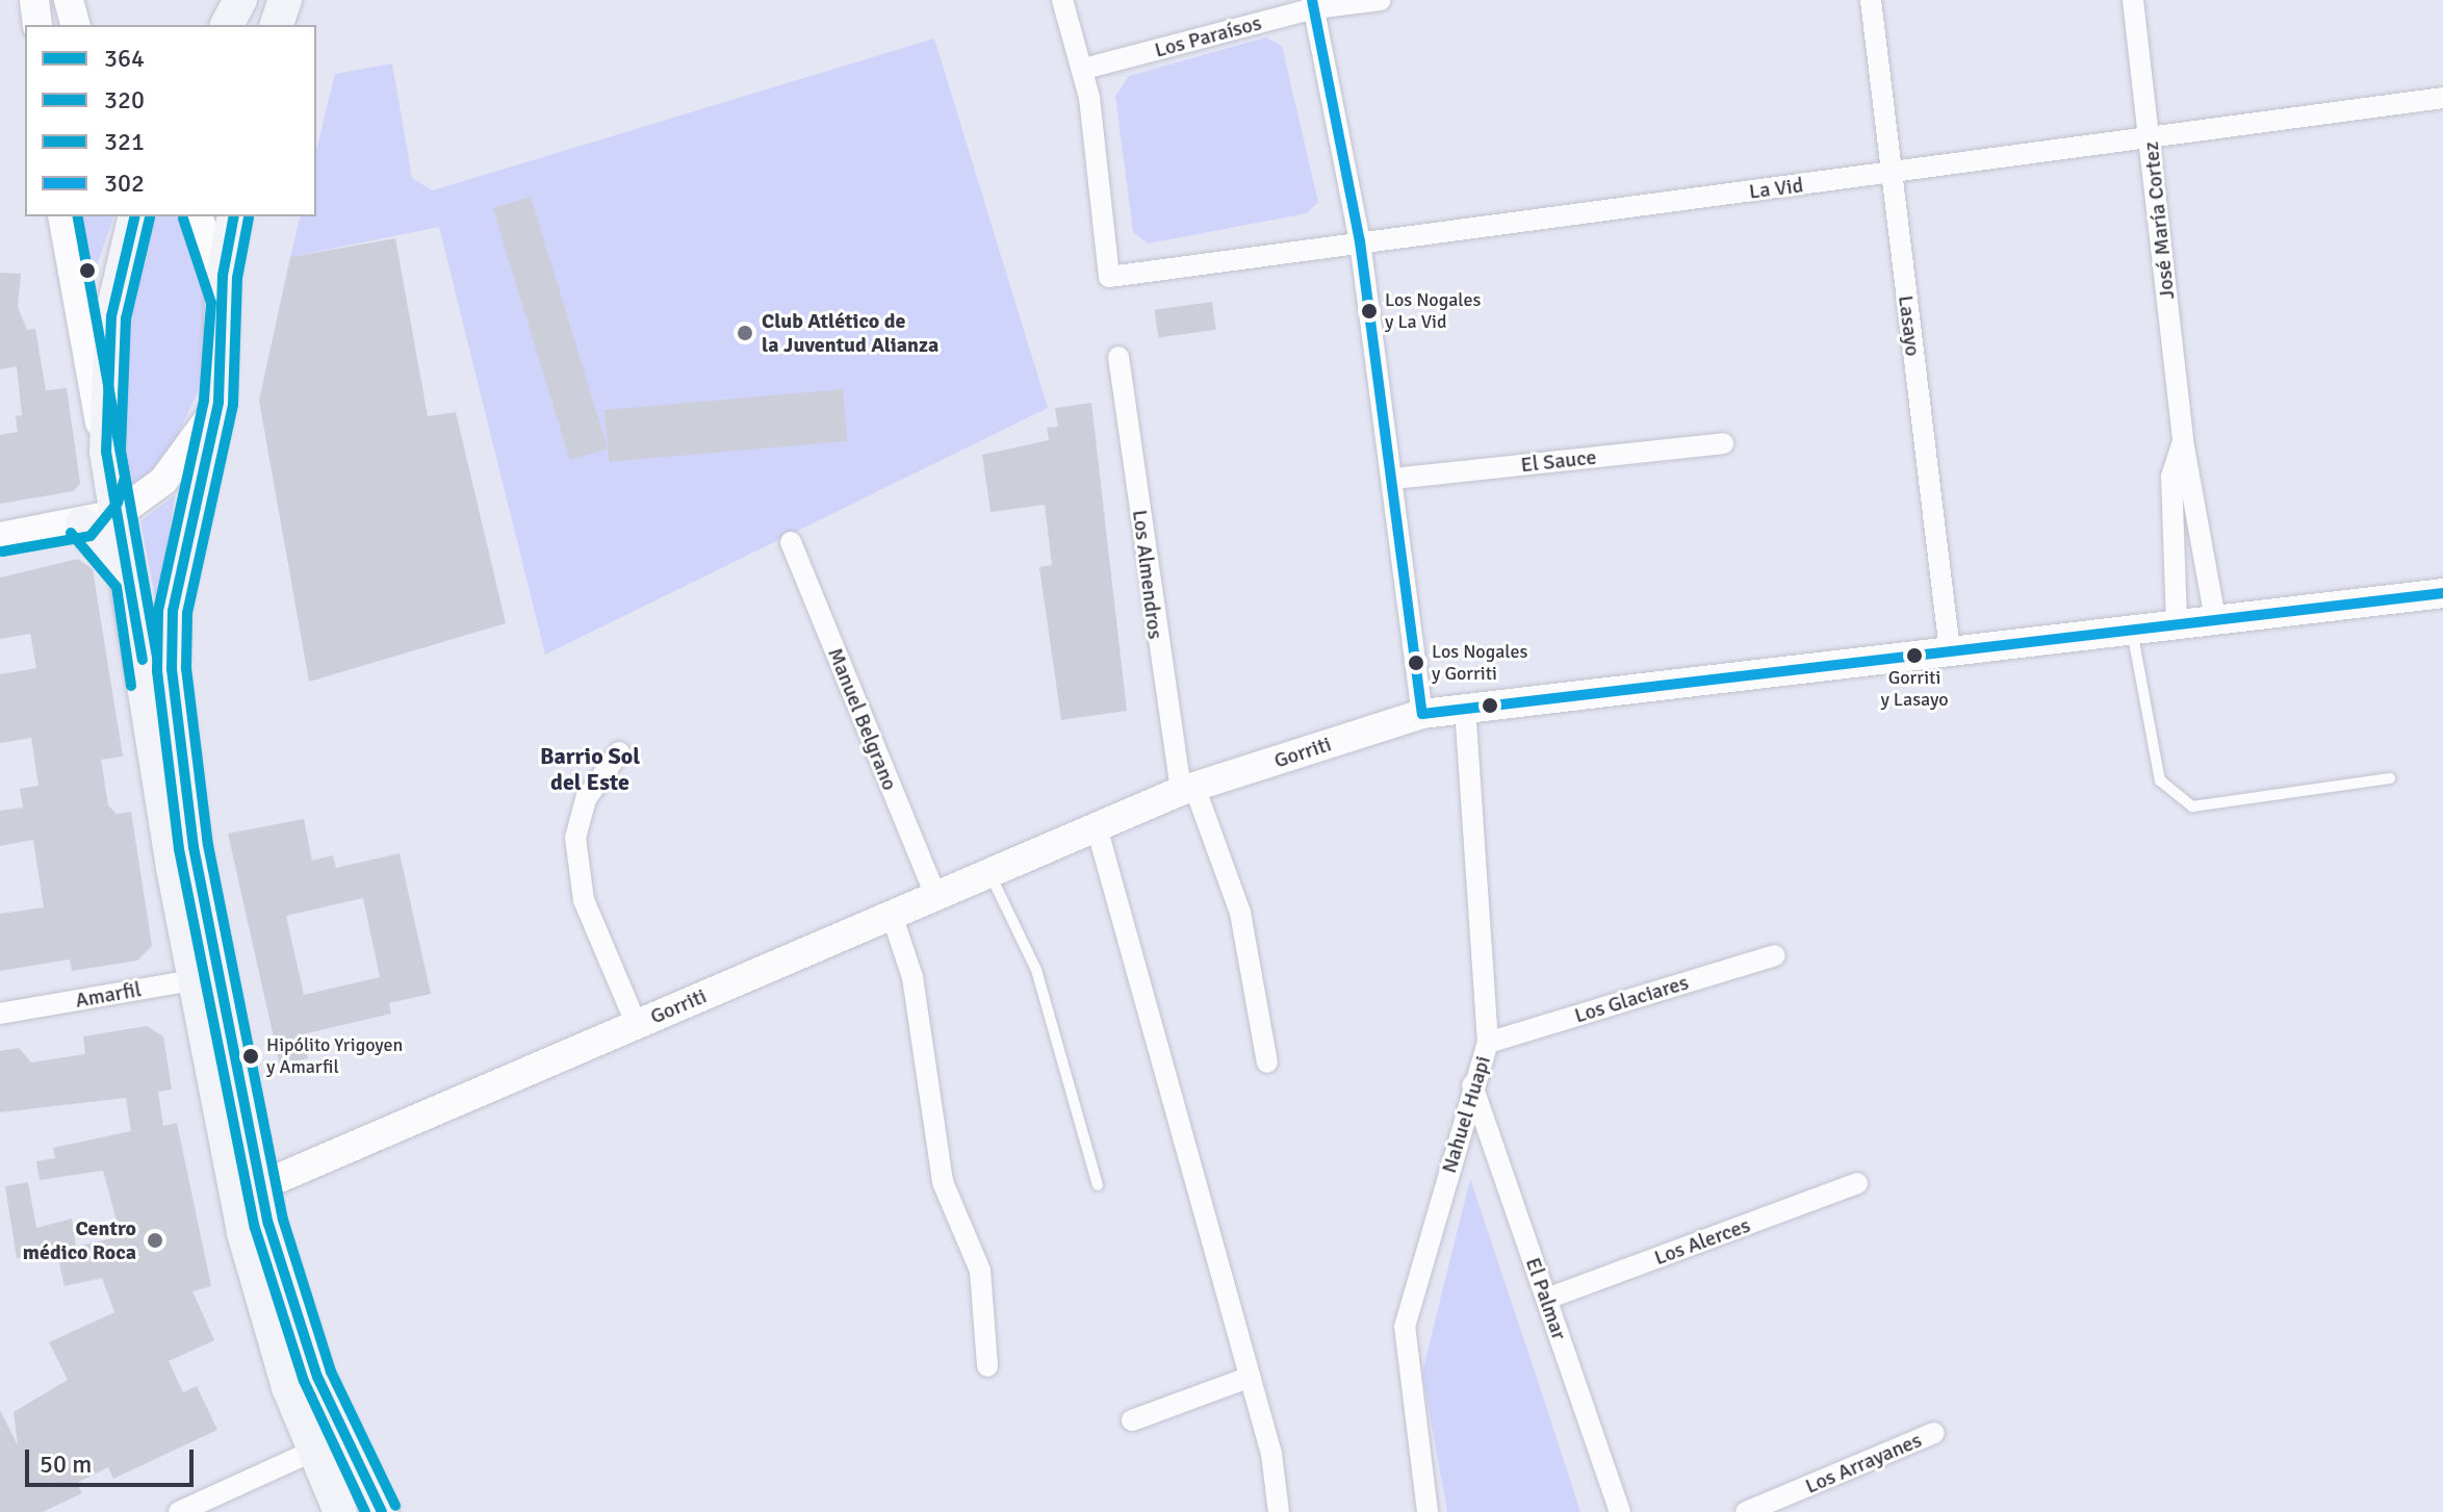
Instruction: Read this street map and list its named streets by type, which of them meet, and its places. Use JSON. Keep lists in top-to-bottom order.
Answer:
{
  "streets": {
    "street": [
      "Los Paraísos",
      "La Vid",
      "José María Cortez",
      "Lasayo",
      "El Sauce",
      "Los Almendros",
      "Manuel Belgrano",
      "Gorriti",
      "Amarfil",
      "Los Glaciares",
      "Nahuel Huapi",
      "Los Alerces",
      "El Palmar",
      "Los Arrayanes"
    ]
  },
  "crossings": [
    ["Los Paraísos", "La Vid"],
    ["La Vid", "José María Cortez"],
    ["La Vid", "Lasayo"],
    ["José María Cortez", "Gorriti"],
    ["Lasayo", "Gorriti"],
    ["Los Almendros", "Gorriti"],
    ["Manuel Belgrano", "Gorriti"],
    ["Gorriti", "Nahuel Huapi"],
    ["Los Glaciares", "Nahuel Huapi"],
    ["Nahuel Huapi", "El Palmar"],
    ["Los Alerces", "El Palmar"]
  ],
  "districts": ["Barrio Sol del Este"],
  "places": [
    "Los Nogales y La Vid",
    "Club Atlético de la Juventud Alianza",
    "Gorriti y Lasayo",
    "Los Nogales y Gorriti",
    "Hipólito Yrigoyen y Amarfil",
    "Centro médico Roca"
  ],
  "lines": [
    "transit line 302",
    "transit line 364",
    "transit line 320",
    "transit line 321"
  ],
  "legend": [
    "364",
    "320",
    "321",
    "302"
  ],
  "scale_bar": "50 m"
}
